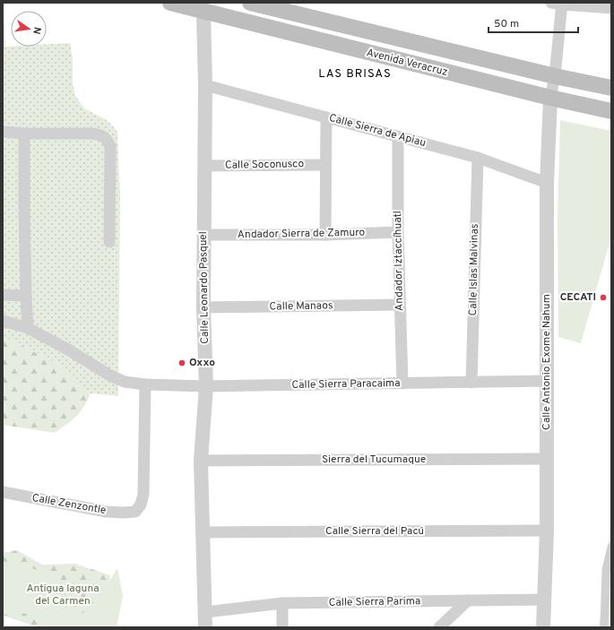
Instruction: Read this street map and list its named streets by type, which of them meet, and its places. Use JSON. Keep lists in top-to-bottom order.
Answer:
{
  "streets": {
    "main road": ["Avenida Veracruz"],
    "street": [
      "Calle Sierra de Apiau",
      "Calle Soconusco",
      "Andador Sierra de Zamuro",
      "Andador Iztaccíhuatl",
      "Calle Islas Malvinas",
      "Calle Leonardo Pasquel",
      "Calle Manaos",
      "Calle Antonio Exome Nahum",
      "Calle Sierra Paracaima",
      "Sierra del Tucumaque",
      "Calle Zenzontle",
      "Calle Sierra del Pacú",
      "Calle Sierra Parima"
    ]
  },
  "crossings": [
    ["Avenida Veracruz", "Calle Leonardo Pasquel"],
    ["Avenida Veracruz", "Calle Antonio Exome Nahum"],
    ["Calle Sierra de Apiau", "Andador Iztaccíhuatl"],
    ["Calle Sierra de Apiau", "Calle Islas Malvinas"],
    ["Calle Sierra de Apiau", "Calle Leonardo Pasquel"],
    ["Calle Sierra de Apiau", "Calle Antonio Exome Nahum"],
    ["Calle Soconusco", "Calle Leonardo Pasquel"],
    ["Andador Sierra de Zamuro", "Andador Iztaccíhuatl"],
    ["Andador Sierra de Zamuro", "Calle Leonardo Pasquel"],
    ["Andador Iztaccíhuatl", "Calle Manaos"],
    ["Andador Iztaccíhuatl", "Calle Sierra Paracaima"],
    ["Calle Islas Malvinas", "Calle Sierra Paracaima"],
    ["Calle Leonardo Pasquel", "Calle Manaos"],
    ["Calle Leonardo Pasquel", "Calle Sierra Paracaima"],
    ["Calle Leonardo Pasquel", "Sierra del Tucumaque"],
    ["Calle Leonardo Pasquel", "Calle Sierra del Pacú"],
    ["Calle Leonardo Pasquel", "Calle Sierra Parima"],
    ["Calle Antonio Exome Nahum", "Calle Sierra Paracaima"],
    ["Calle Antonio Exome Nahum", "Sierra del Tucumaque"],
    ["Calle Antonio Exome Nahum", "Calle Sierra del Pacú"],
    ["Calle Antonio Exome Nahum", "Calle Sierra Parima"],
    ["Calle Sierra Paracaima", "Calle Zenzontle"]
  ],
  "districts": ["LAS BRISAS"],
  "parks": ["Antigua laguna del Carmen"],
  "places": ["CECATI", "Oxxo"],
  "scale_bar": "50 m",
  "north": "right"
}
